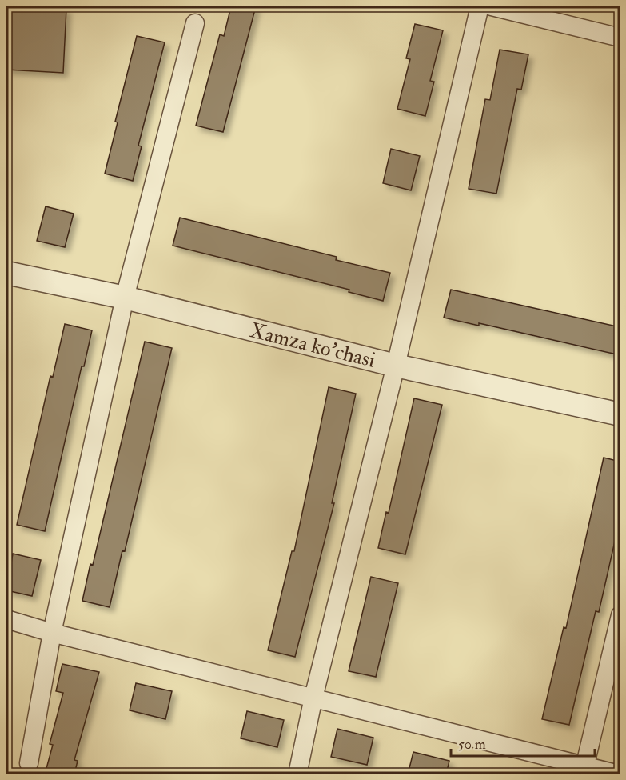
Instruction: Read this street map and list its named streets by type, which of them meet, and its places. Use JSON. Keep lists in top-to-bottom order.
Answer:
{
  "streets": {
    "street": ["Xamza ko'chasi"]
  },
  "scale_bar": "50 m"
}
